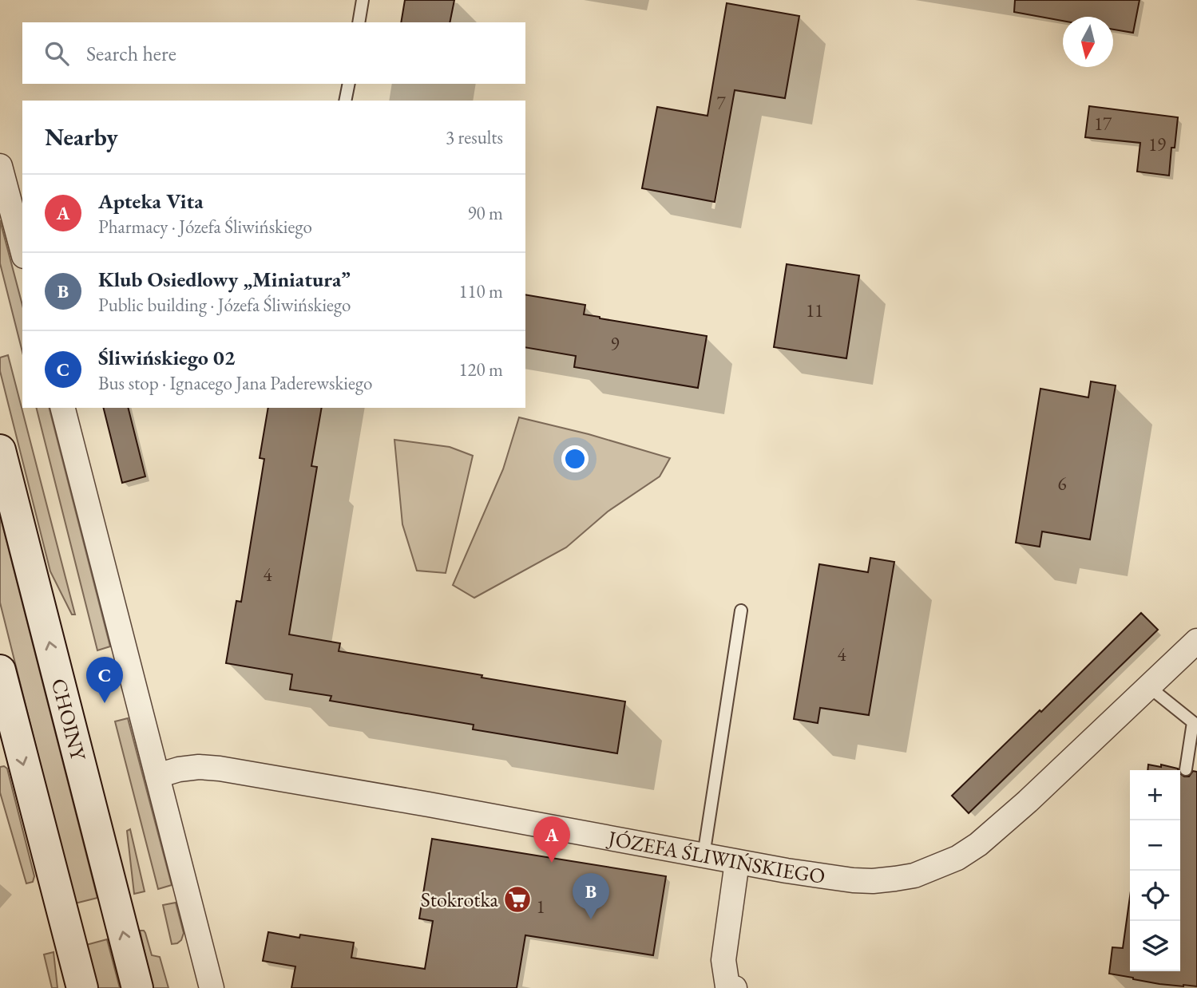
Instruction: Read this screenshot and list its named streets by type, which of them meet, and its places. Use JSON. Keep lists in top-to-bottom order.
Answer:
{
  "streets": {
    "street": ["CHOINY", "JÓZEFA ŚLIWIŃSKIEGO"]
  },
  "places": {
    "supermarket": ["Stokrotka"]
  },
  "house_numbers": [
    "7",
    "17",
    "19",
    "11",
    "9",
    "6",
    "4",
    "4",
    "1"
  ],
  "north": "bottom",
  "page": {
    "search": "Search here",
    "heading": ["Nearby", "3 results"],
    "list": [
      {
        "mark": "A",
        "name": "Apteka Vita",
        "note": "Pharmacy · Józefa Śliwińskiego",
        "value": "90 m"
      },
      {
        "mark": "B",
        "name": "Klub Osiedlowy „Miniatura”",
        "note": "Public building · Józefa Śliwińskiego",
        "value": "110 m"
      },
      {
        "mark": "C",
        "name": "Śliwińskiego 02",
        "note": "Bus stop · Ignacego Jana Paderewskiego",
        "value": "120 m"
      }
    ],
    "pins": ["C", "A", "B"],
    "map_buttons": ["+", "−"]
  }
}
